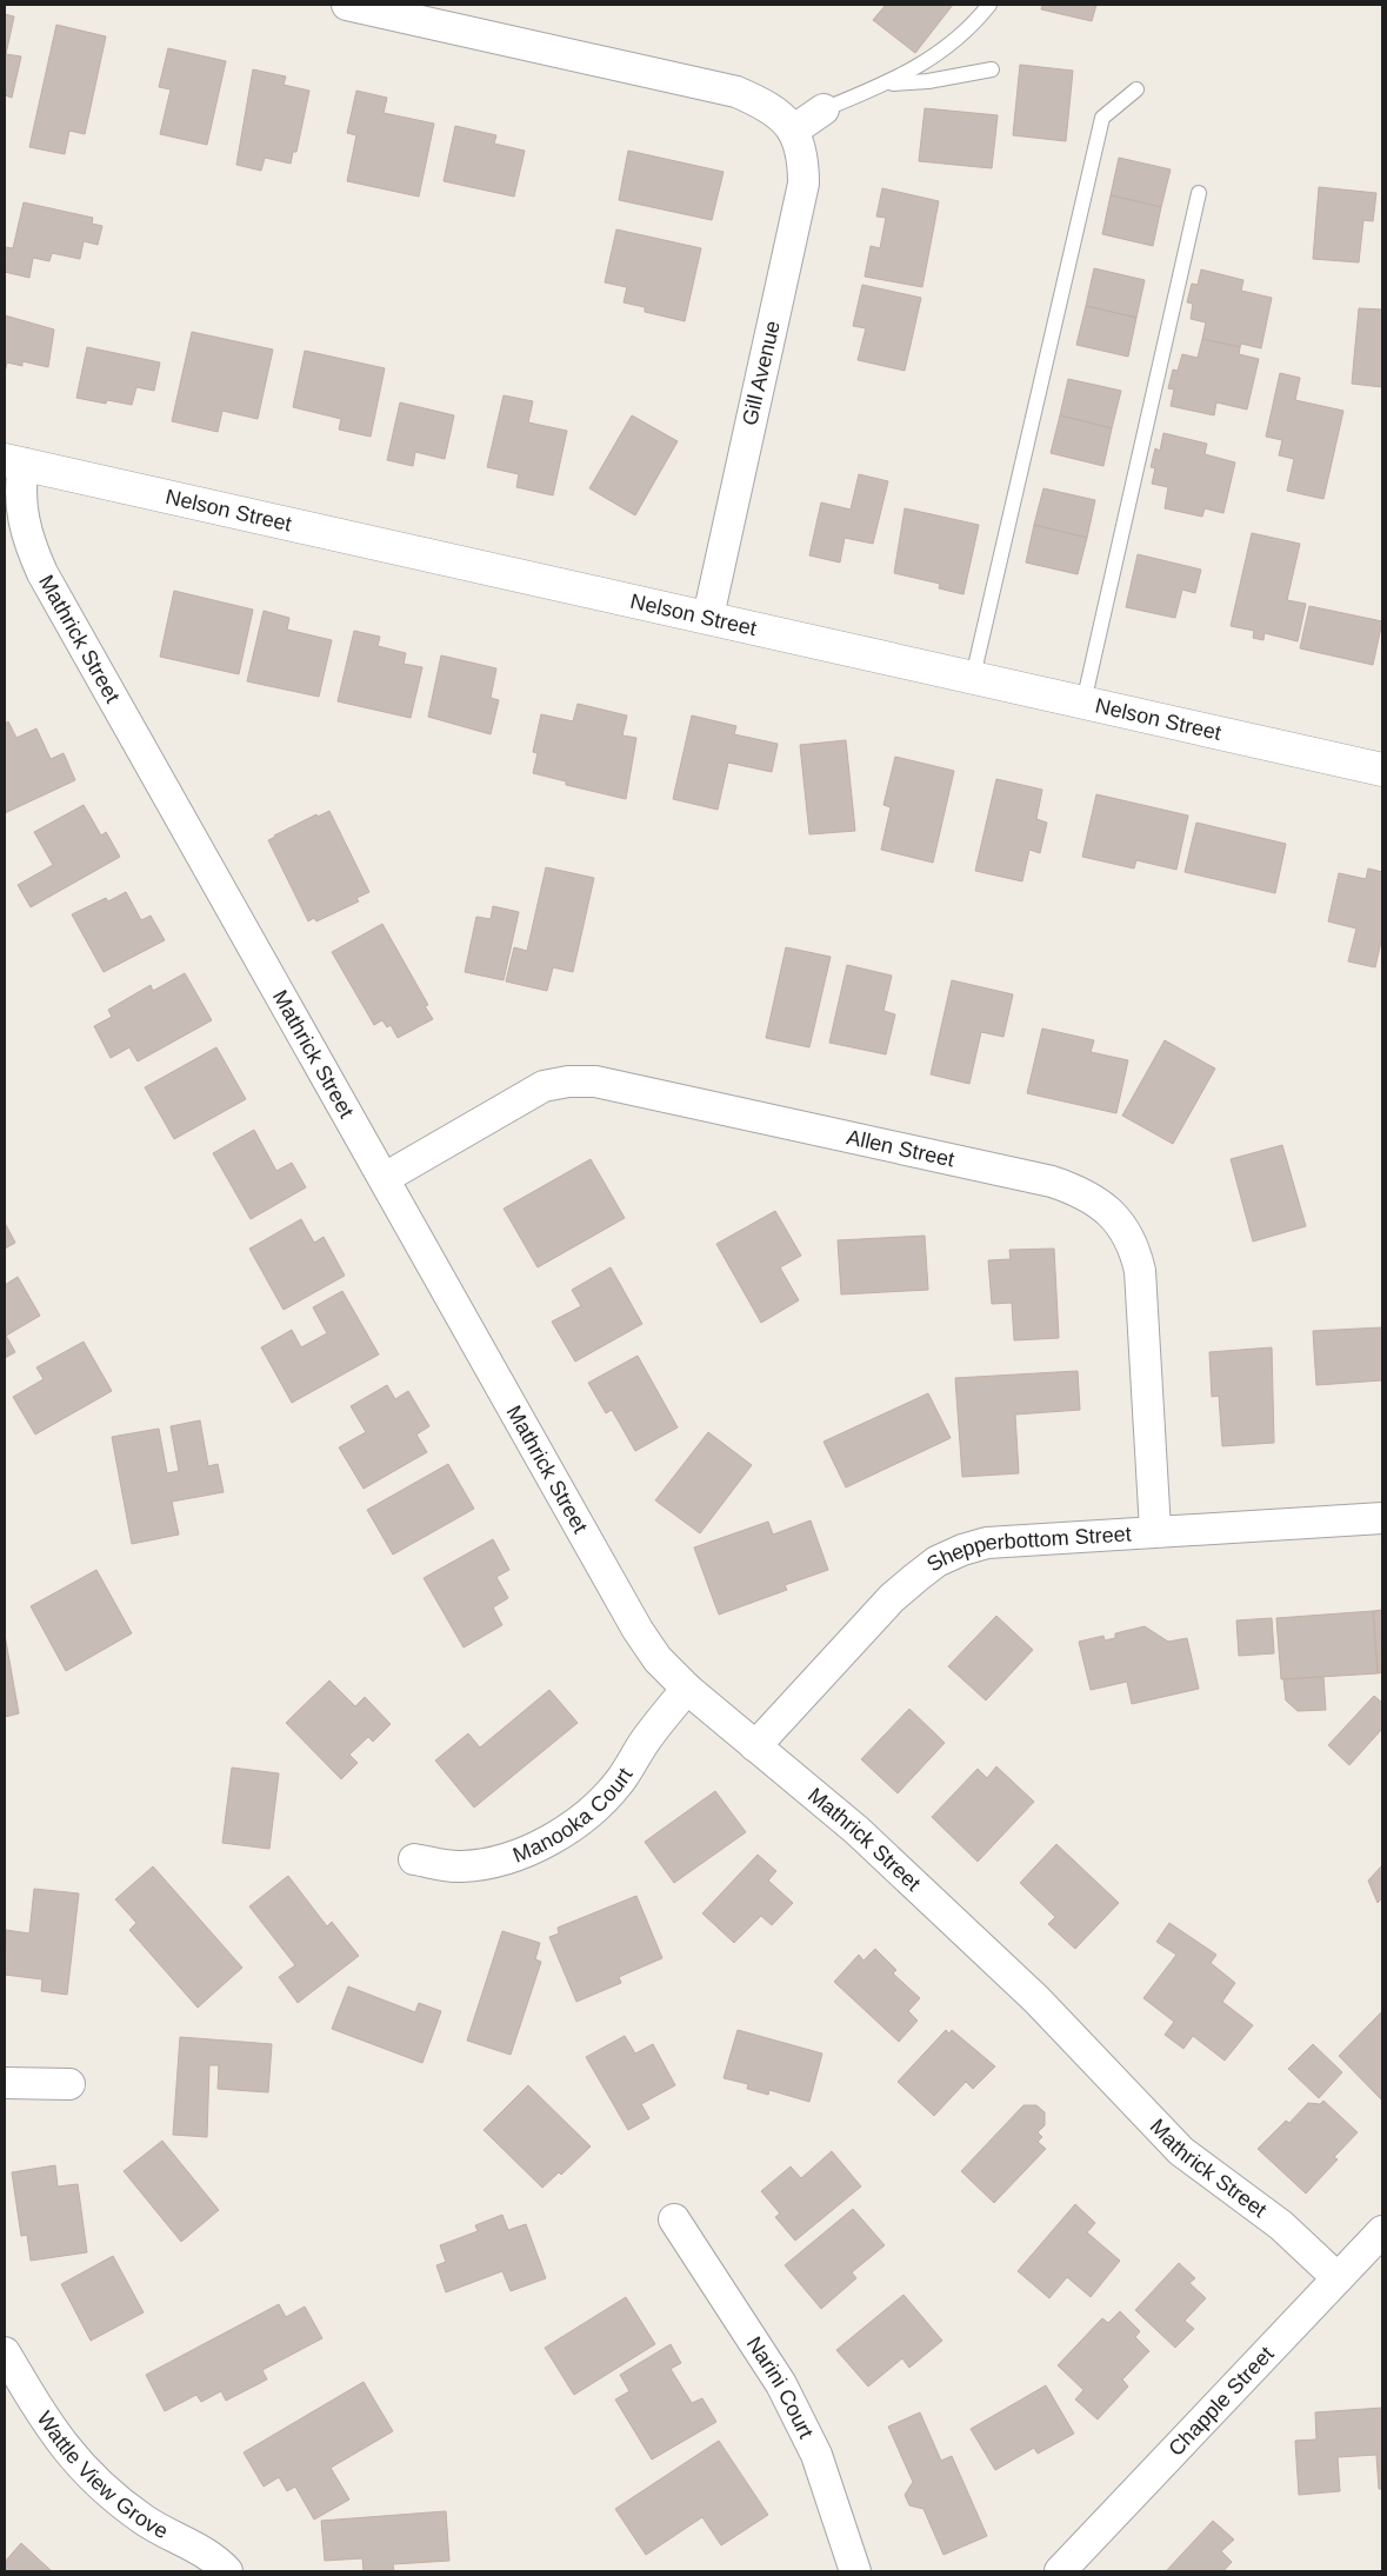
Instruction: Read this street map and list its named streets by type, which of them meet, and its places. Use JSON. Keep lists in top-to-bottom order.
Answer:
{
  "streets": {
    "street": [
      "Gill Avenue",
      "Nelson Street",
      "Mathrick Street",
      "Allen Street",
      "Shepperbottom Street",
      "Manooka Court",
      "Narini Court",
      "Chapple Street",
      "Wattle View Grove"
    ]
  },
  "crossings": [
    ["Gill Avenue", "Nelson Street"],
    ["Nelson Street", "Mathrick Street"],
    ["Mathrick Street", "Allen Street"],
    ["Mathrick Street", "Shepperbottom Street"],
    ["Mathrick Street", "Manooka Court"],
    ["Mathrick Street", "Chapple Street"],
    ["Allen Street", "Shepperbottom Street"]
  ]
}
